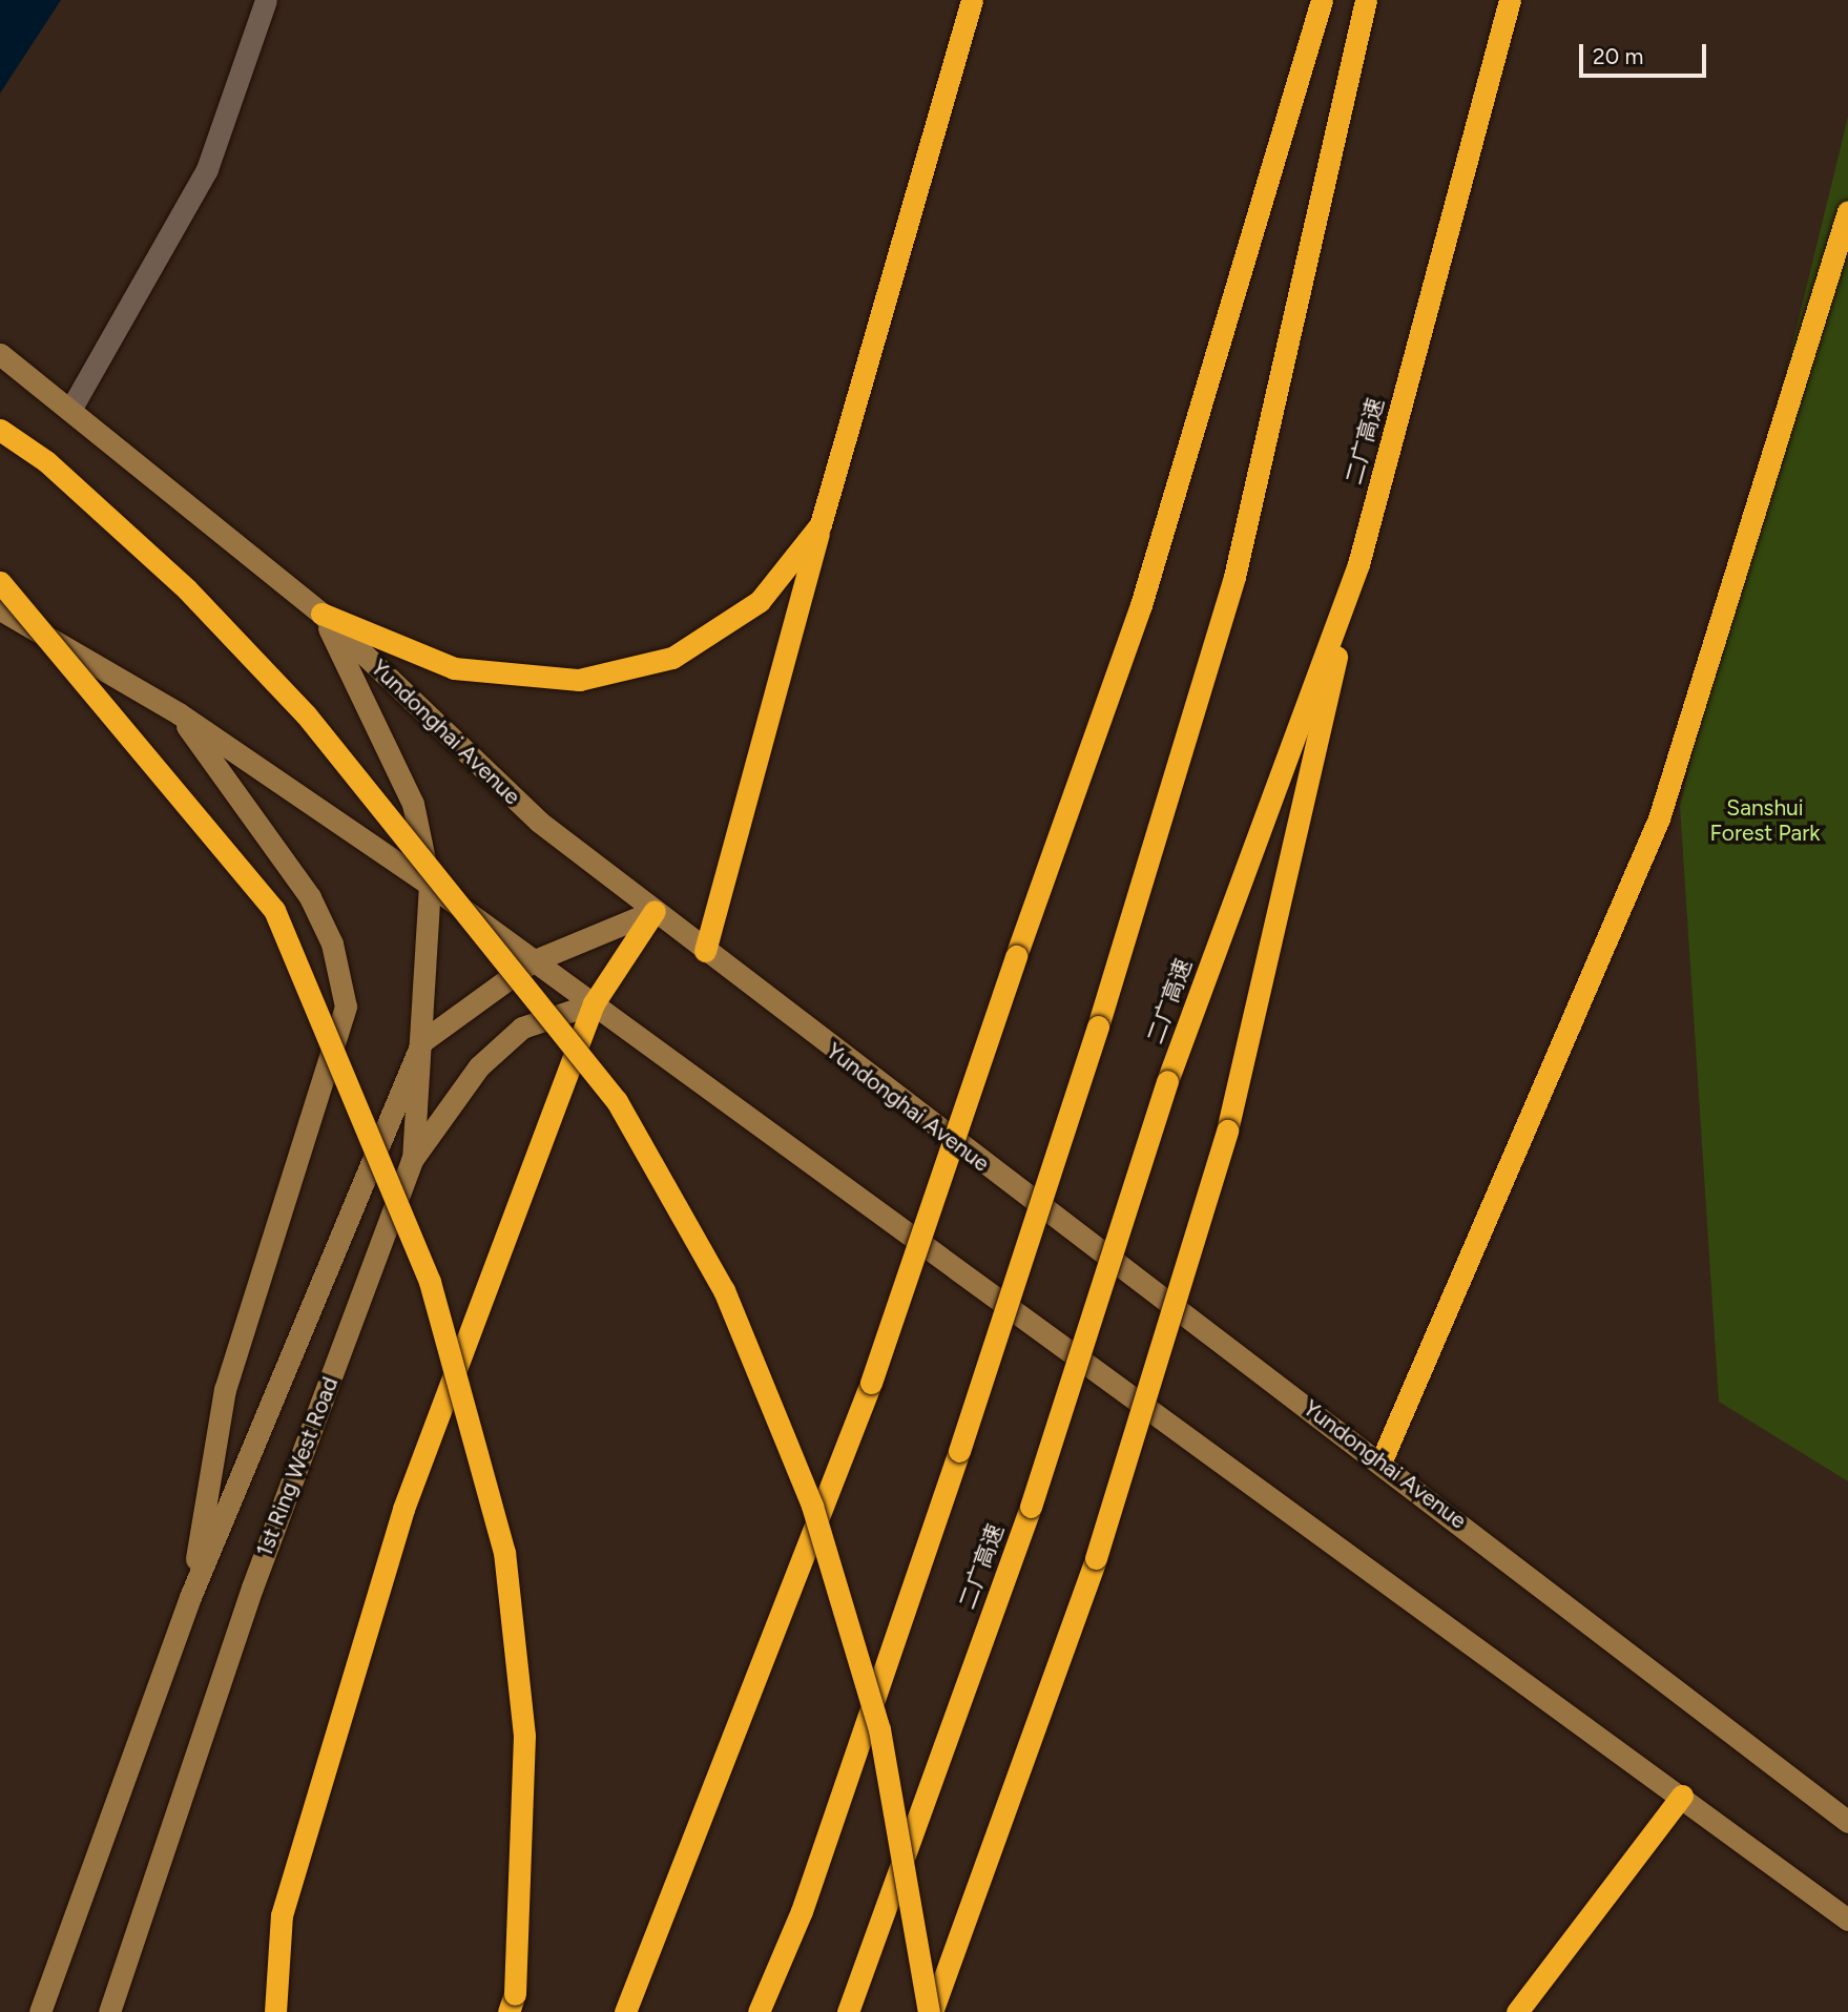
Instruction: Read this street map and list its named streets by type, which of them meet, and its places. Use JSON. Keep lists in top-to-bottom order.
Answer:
{
  "streets": {
    "highway": ["二广高速"],
    "main road": ["Yundonghai Avenue", "1st Ring West Road"]
  },
  "parks": ["Sanshui Forest Park"],
  "scale_bar": "20 m"
}
